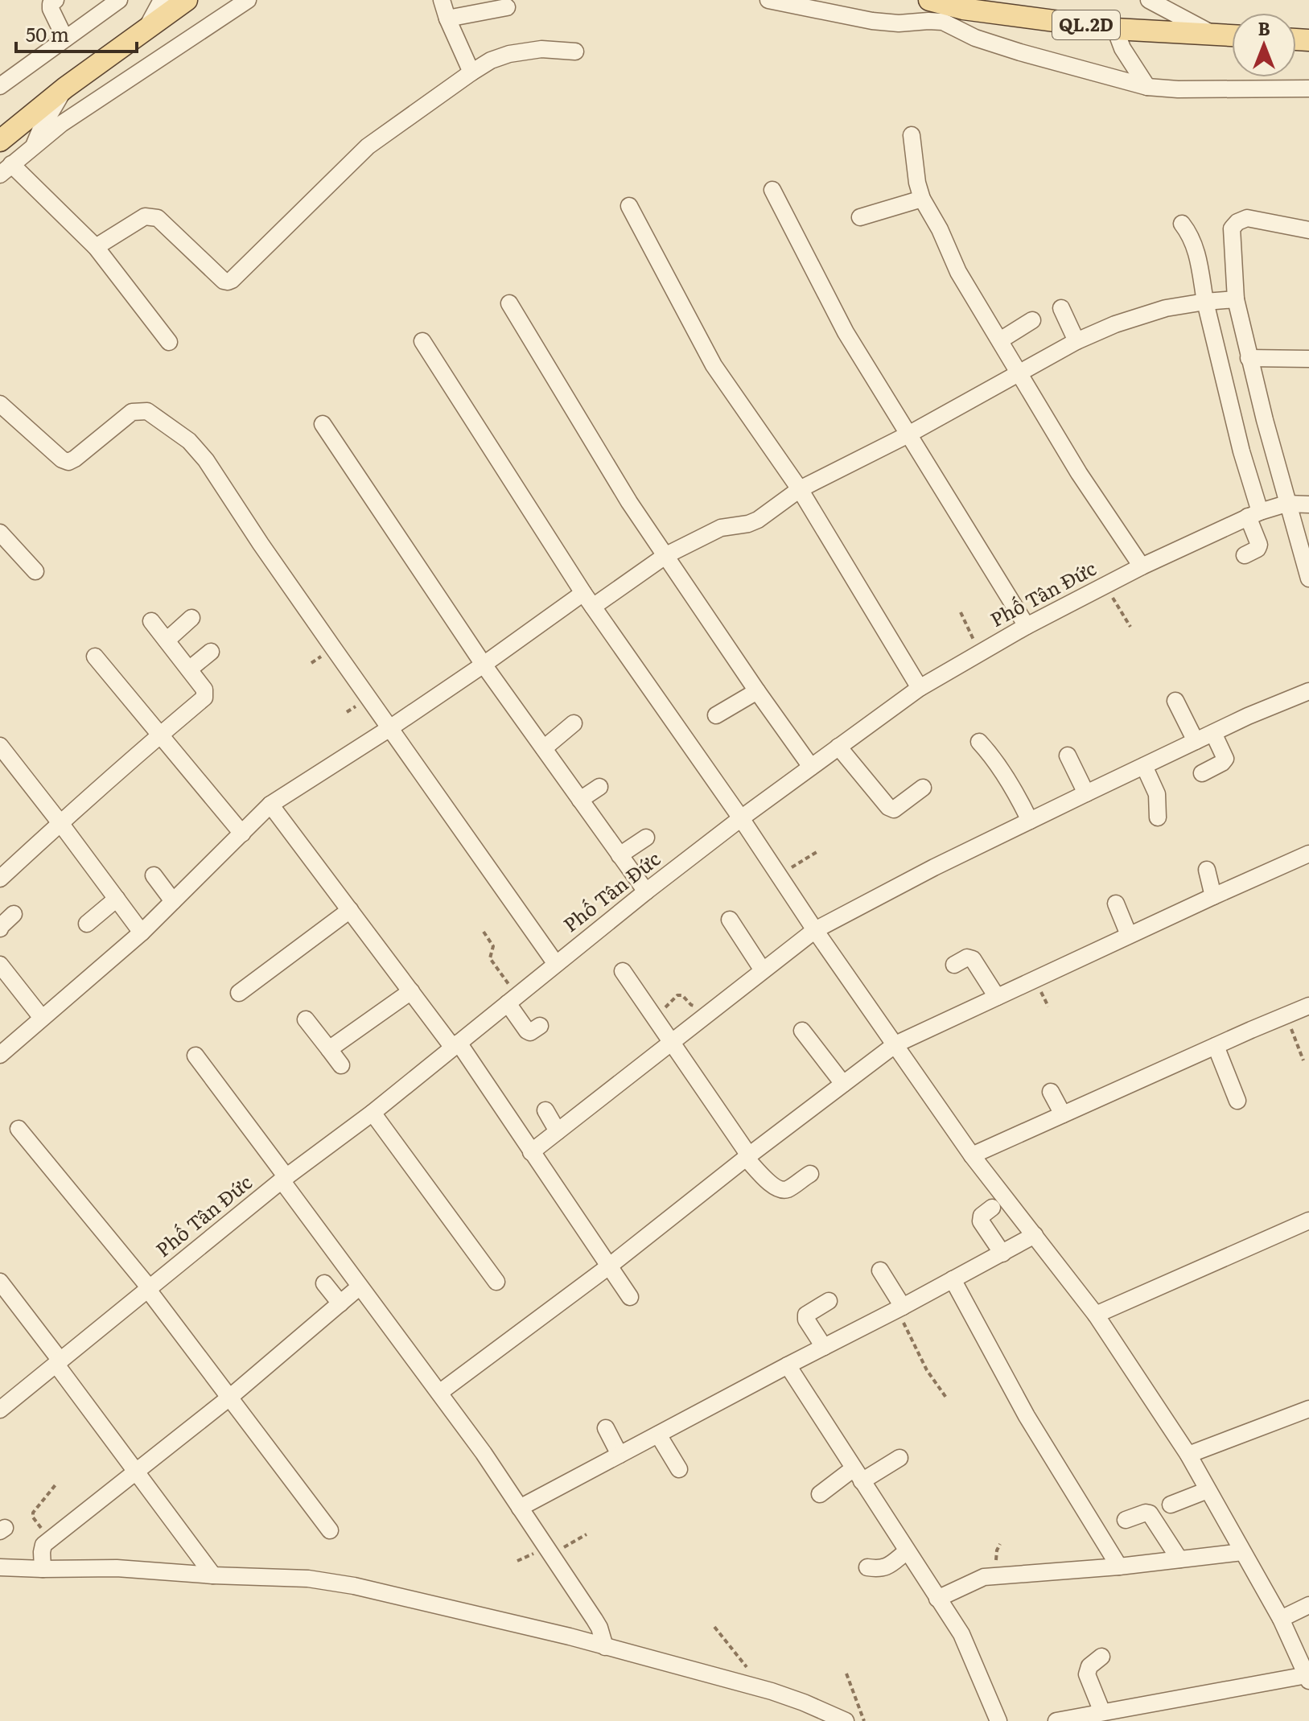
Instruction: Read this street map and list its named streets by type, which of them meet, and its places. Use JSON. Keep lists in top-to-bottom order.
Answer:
{
  "streets": {
    "main road": ["QL.2D"],
    "street": ["Phố Tân Đức"]
  },
  "scale_bar": "50 m",
  "north": "top"
}
